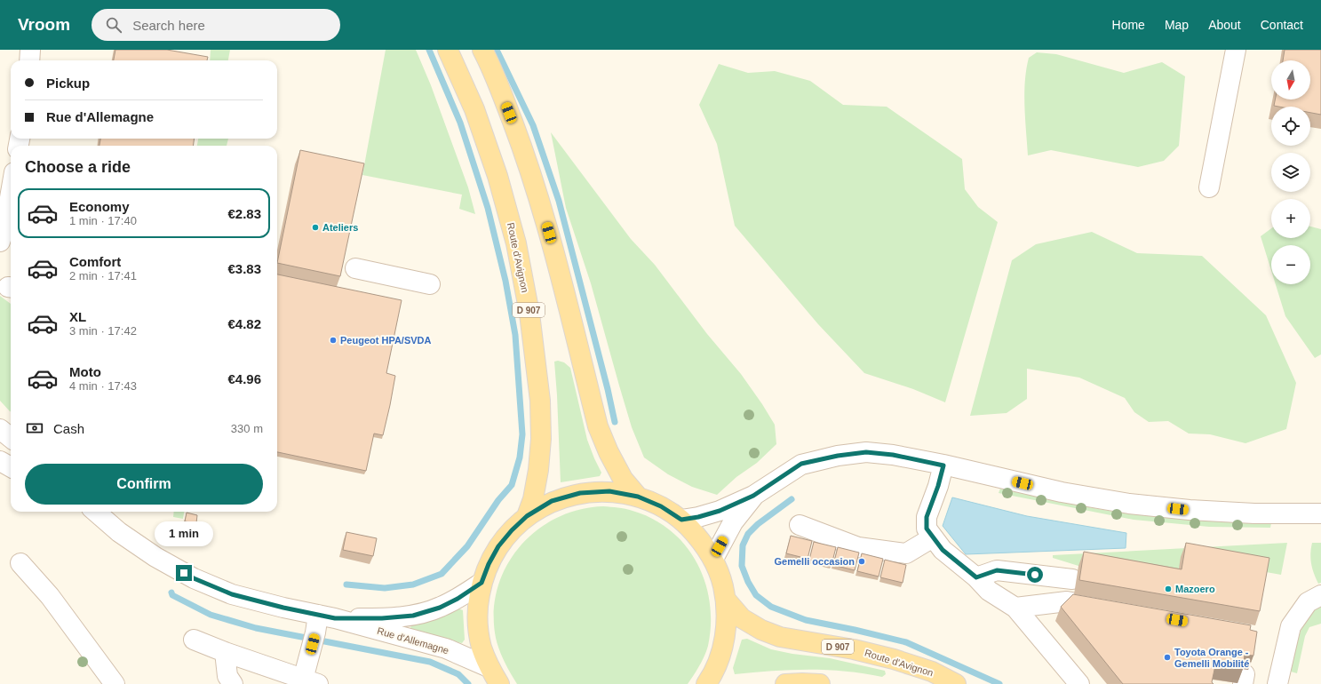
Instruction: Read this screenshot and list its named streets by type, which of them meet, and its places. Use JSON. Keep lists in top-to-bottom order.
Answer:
{
  "streets": {
    "main road": ["Route d'Avignon", "D 907"],
    "street": ["Rue d'Allemagne"]
  },
  "crossings": [
    ["Route d'Avignon", "D 907"],
    ["D 907", "Rue d'Allemagne"]
  ],
  "places": [
    "Ateliers",
    "Peugeot HPA/SVDA",
    "Gemelli occasion",
    "Mazoero",
    "Toyota Orange - Gemelli Mobilité"
  ],
  "north": "bottom",
  "page": {
    "header": "Vroom",
    "search": "Search here",
    "nav": [
      "Home",
      "Map",
      "About",
      "Contact"
    ],
    "map_buttons": ["+", "−"],
    "banner": ["Pickup", "Rue d'Allemagne"],
    "heading": "Choose a ride",
    "list": [
      {
        "name": "Economy",
        "note": "1 min · 17:40",
        "value": "€2.83"
      },
      {
        "name": "Comfort",
        "note": "2 min · 17:41",
        "value": "€3.83"
      },
      {
        "name": "XL",
        "note": "3 min · 17:42",
        "value": "€4.82"
      },
      {
        "name": "Moto",
        "note": "4 min · 17:43",
        "value": "€4.96"
      }
    ],
    "pay": ["Cash", "330 m"],
    "buttons": "Confirm",
    "bubble": "1 min"
  }
}
